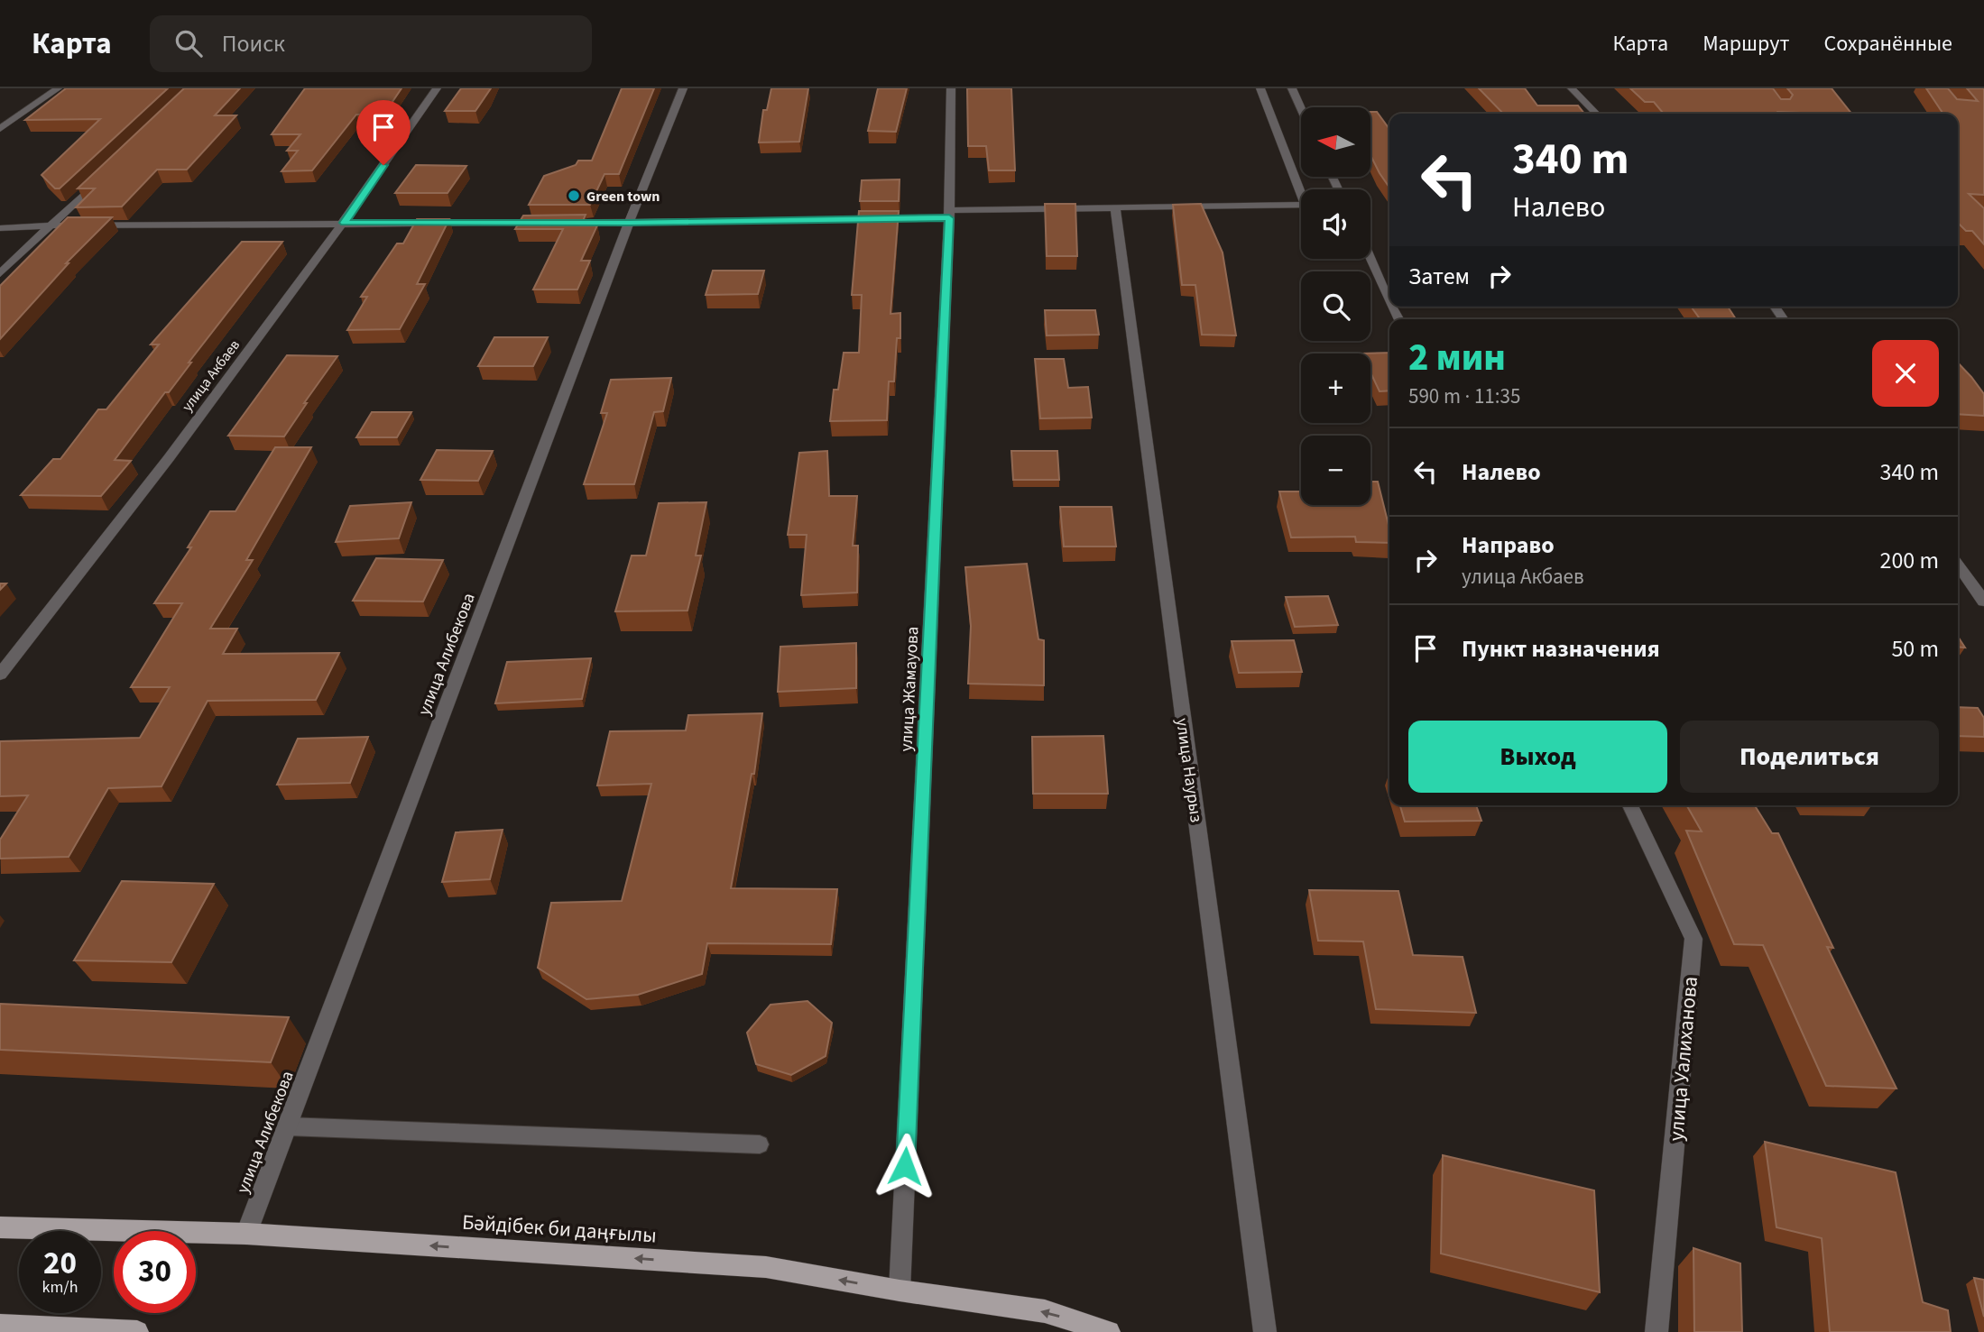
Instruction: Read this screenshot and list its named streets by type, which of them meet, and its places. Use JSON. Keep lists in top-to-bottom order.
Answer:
{
  "streets": {
    "main road": ["Бәйдібек би даңғылы"],
    "street": [
      "улица Акбаев",
      "улица Алибекова",
      "улица Жамауова",
      "улица Наурыз",
      "улица Уалиханова"
    ]
  },
  "crossings": [
    ["улица Алибекова", "Бәйдібек би даңғылы"],
    ["улица Жамауова", "Бәйдібек би даңғылы"]
  ],
  "one_way": ["Бәйдібек би даңғылы"],
  "places": ["Green town"],
  "north": "left",
  "page": {
    "header": "Карта",
    "search": "Поиск",
    "nav": ["Карта", "Маршрут", "Сохранённые"],
    "map_buttons": ["+", "−"],
    "turn": ["340 m", "Налево"],
    "then": "Затем",
    "heading": ["2 мин", "590 m · 11:35"],
    "list": [
      {
        "name": "Налево",
        "value": "340 m"
      },
      {
        "name": "Направо",
        "note": "улица Акбаев",
        "value": "200 m"
      },
      {
        "name": "Пункт назначения",
        "value": "50 m"
      }
    ],
    "buttons": ["Выход", "Поделиться"],
    "speed": "20 km/h",
    "limit": "30"
  }
}
